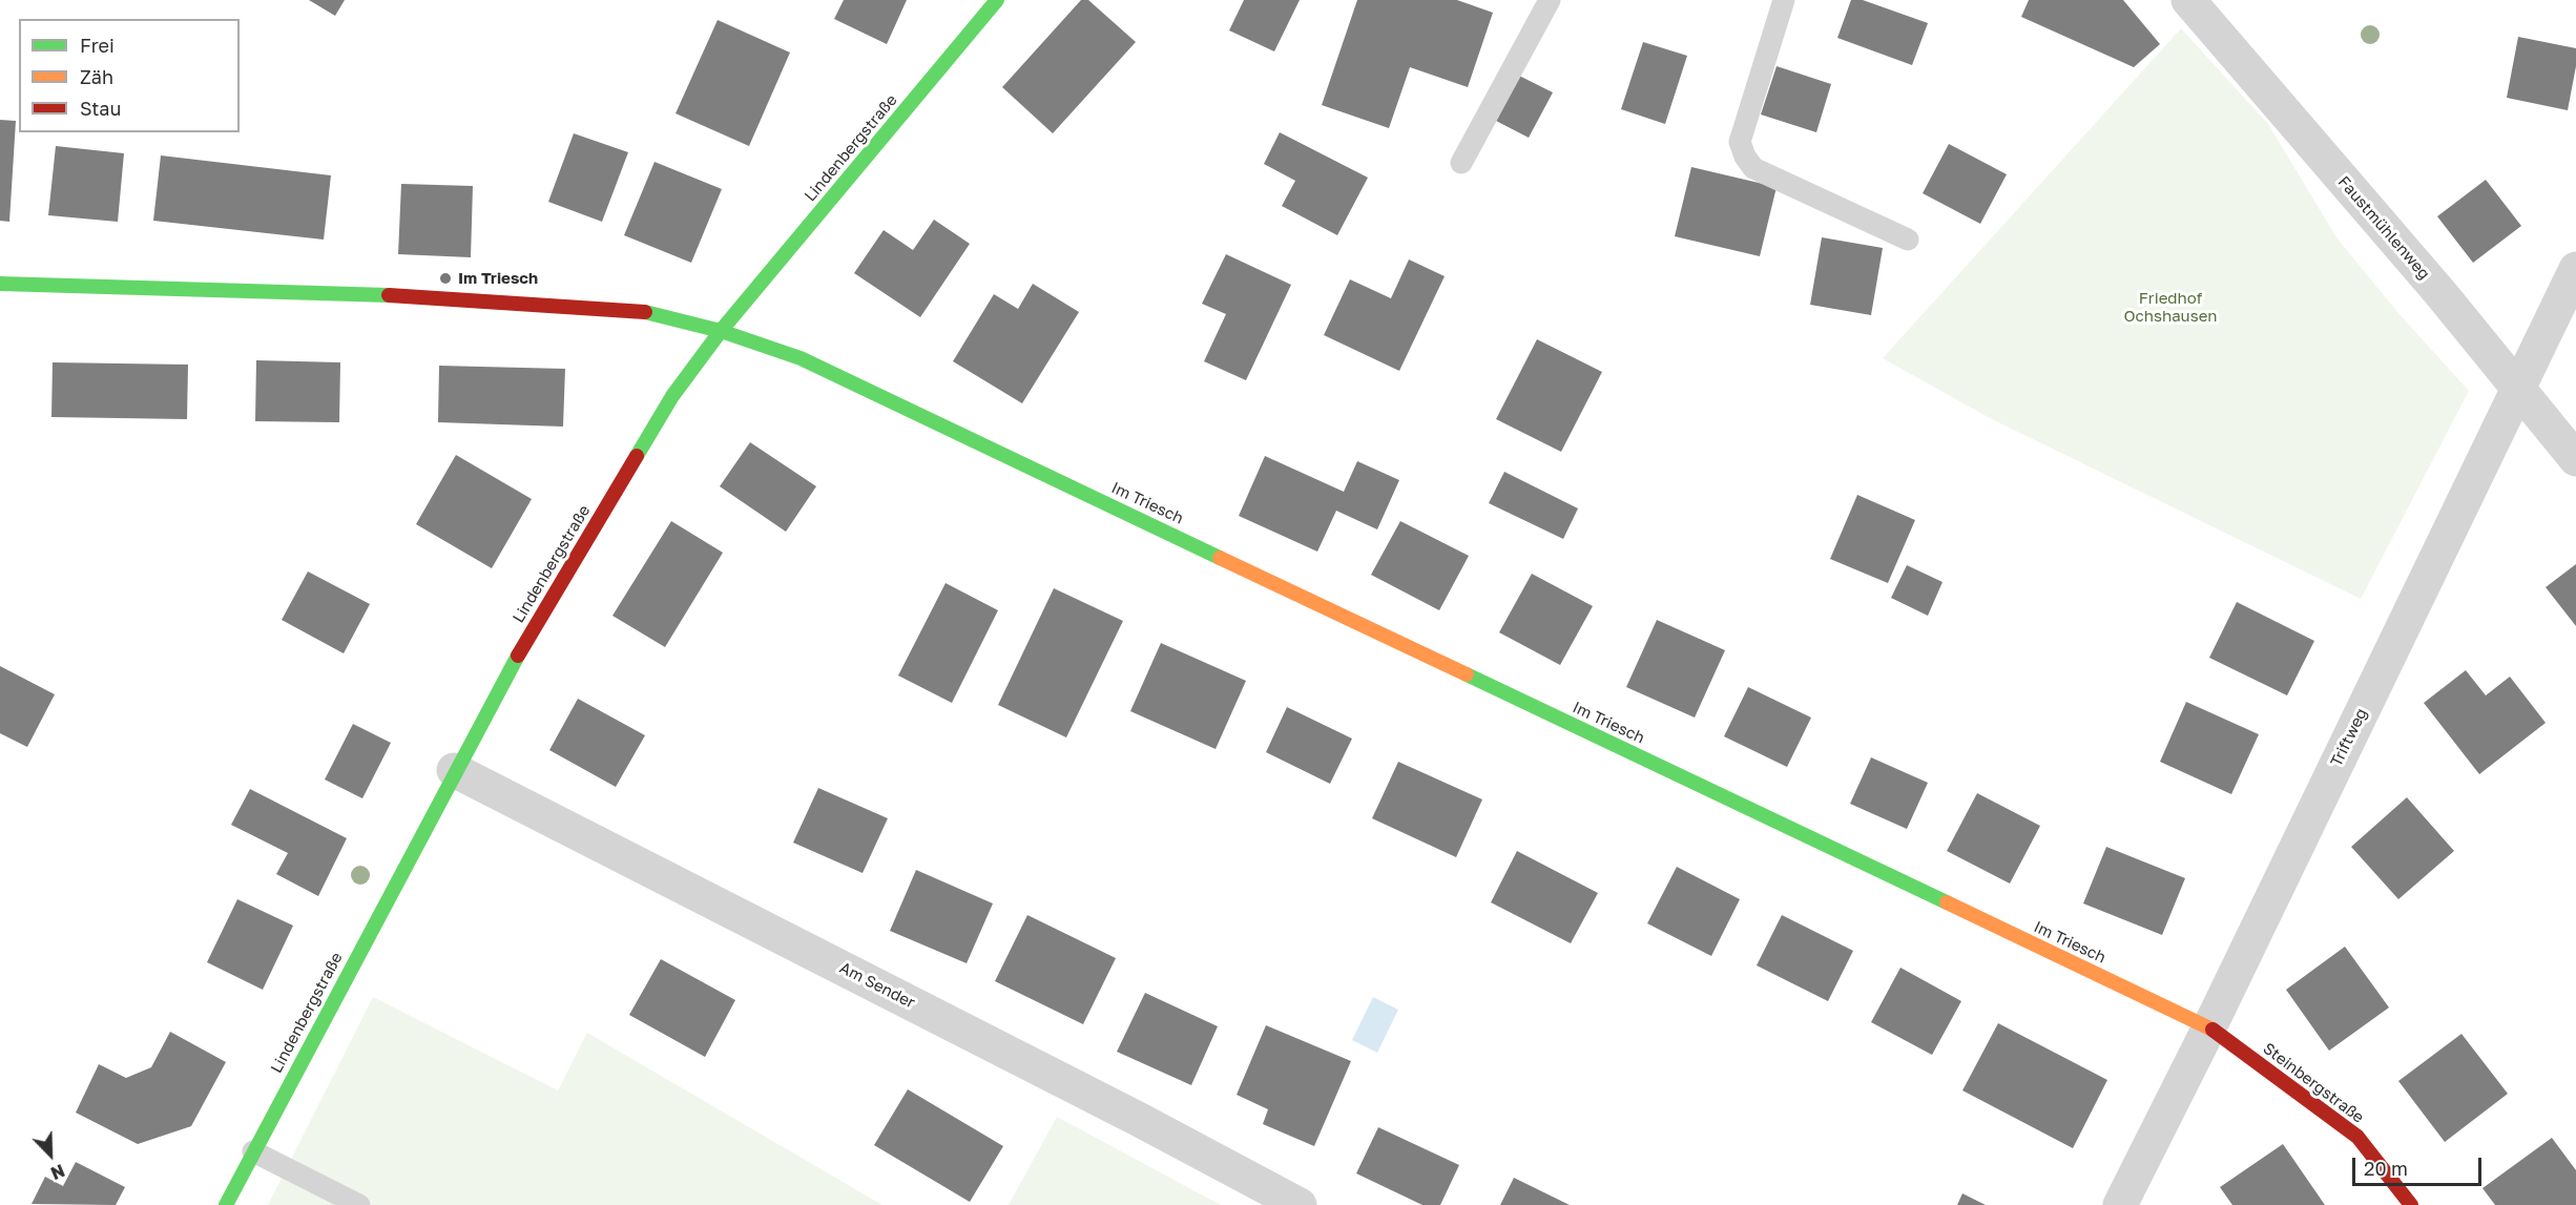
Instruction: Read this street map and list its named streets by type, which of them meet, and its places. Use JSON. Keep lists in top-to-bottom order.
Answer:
{
  "streets": {
    "street": [
      "Lindenbergstraße",
      "Faustmühlenweg",
      "Im Triesch",
      "Triftweg",
      "Am Sender",
      "Steinbergstraße"
    ]
  },
  "crossings": [
    ["Lindenbergstraße", "Im Triesch"],
    ["Lindenbergstraße", "Am Sender"],
    ["Faustmühlenweg", "Triftweg"],
    ["Im Triesch", "Triftweg"],
    ["Im Triesch", "Steinbergstraße"],
    ["Triftweg", "Steinbergstraße"]
  ],
  "parks": ["Friedhof Ochshausen"],
  "places": ["Im Triesch"],
  "legend": ["Frei", "Zäh", "Stau"],
  "scale_bar": "20 m",
  "north": "bottom right"
}
